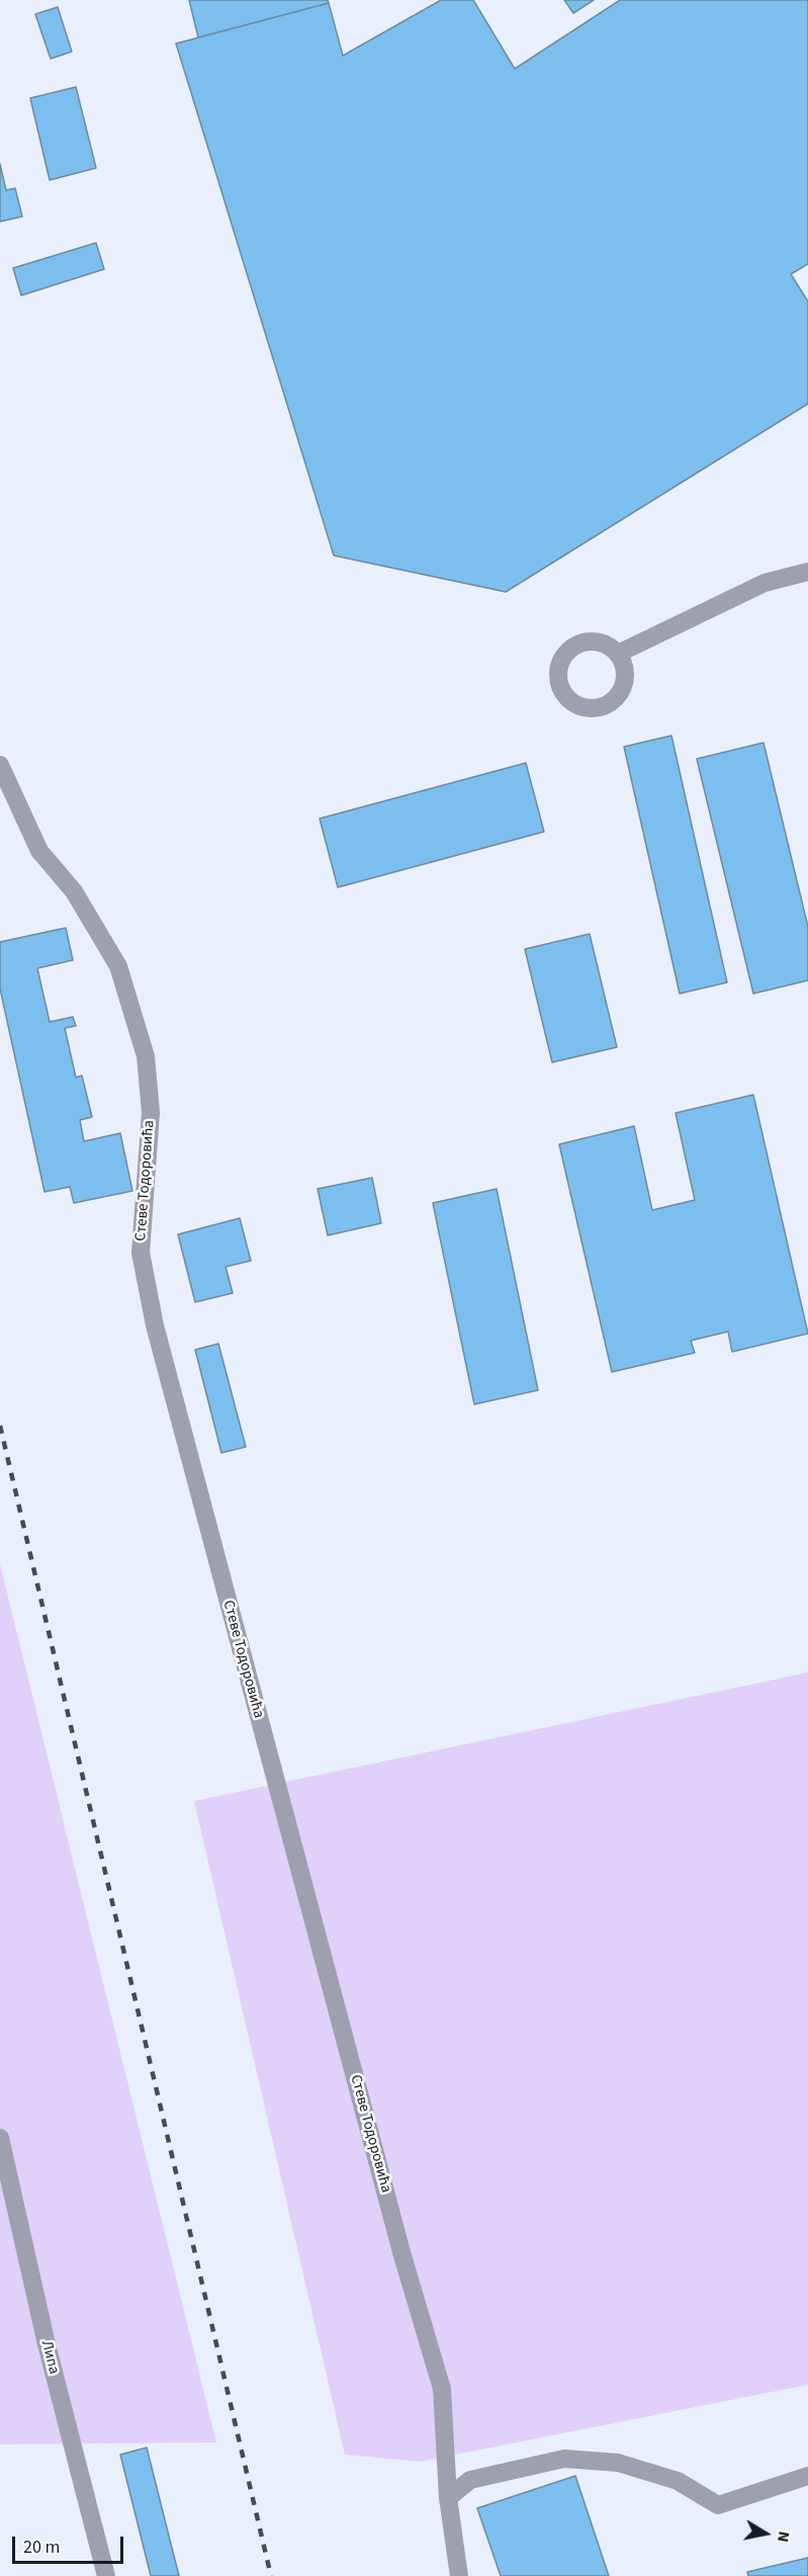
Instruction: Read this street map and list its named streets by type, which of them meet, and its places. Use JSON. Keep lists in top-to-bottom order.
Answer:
{
  "streets": {
    "street": ["Стеве Тодоровића", "Липа"]
  },
  "scale_bar": "20 m",
  "north": "right"
}
